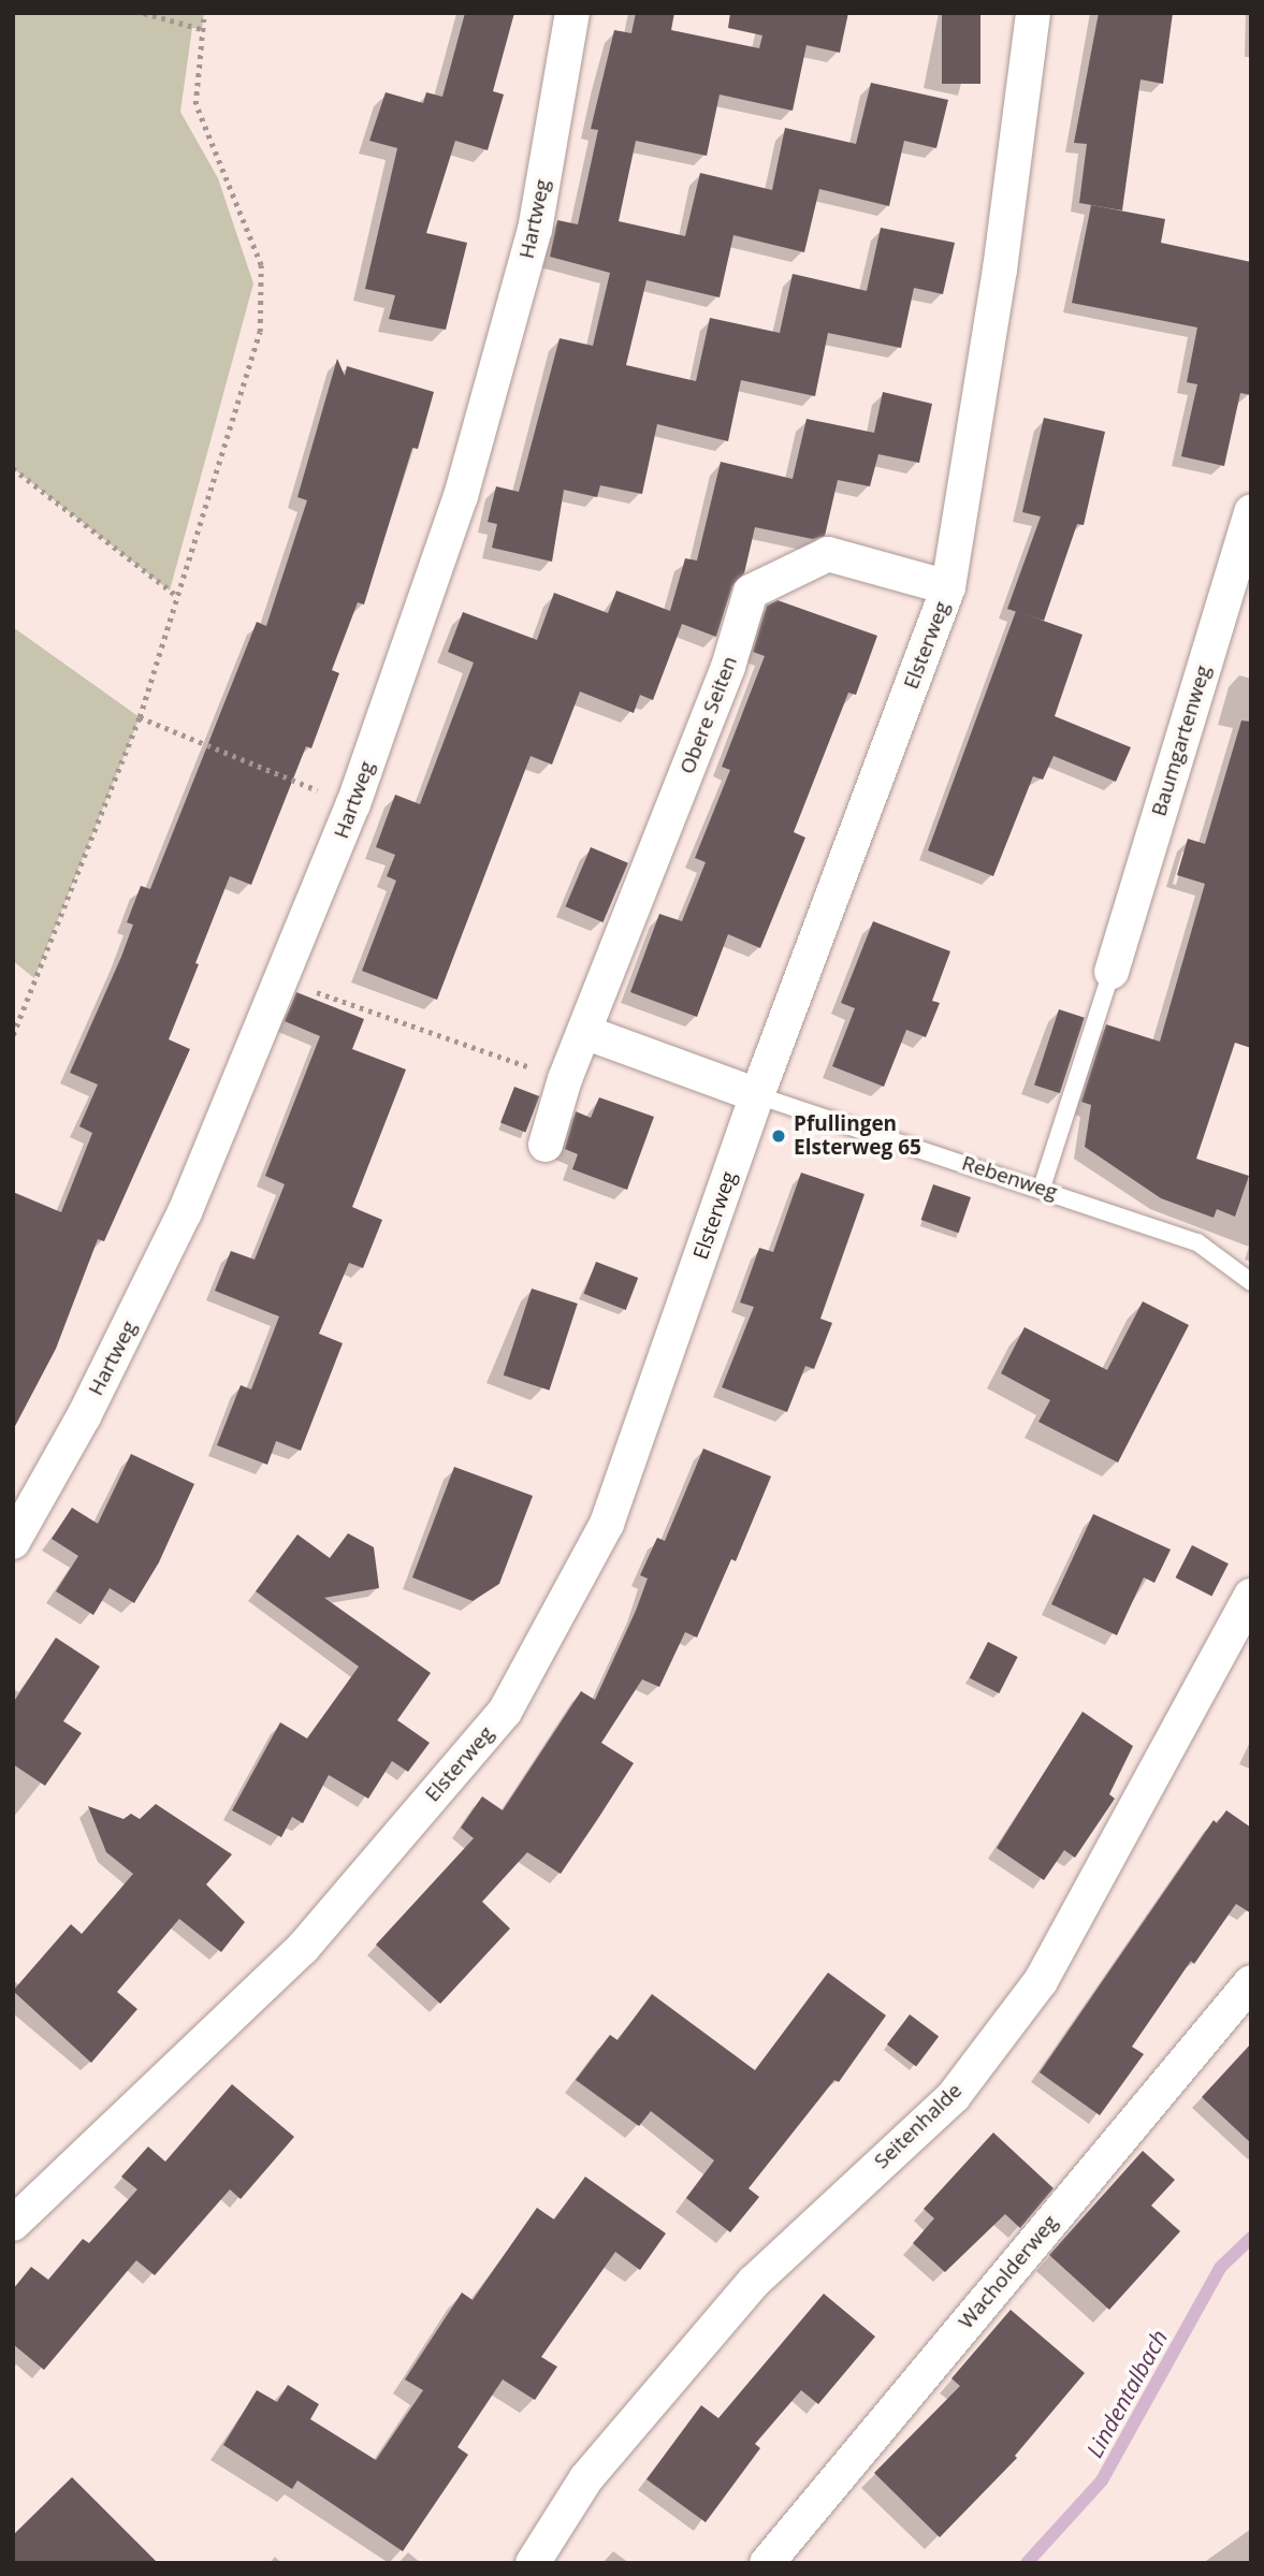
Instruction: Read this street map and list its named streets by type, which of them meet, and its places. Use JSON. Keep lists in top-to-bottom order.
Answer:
{
  "streets": {
    "street": [
      "Hartweg",
      "Elsterweg",
      "Obere Seiten",
      "Baumgartenweg",
      "Seitenhalde",
      "Wacholderweg"
    ],
    "lane": ["Rebenweg"]
  },
  "crossings": [
    ["Elsterweg", "Obere Seiten"],
    ["Elsterweg", "Rebenweg"]
  ],
  "water": ["Lindentalbach"],
  "places": ["Pfullingen Elsterweg 65"]
}
